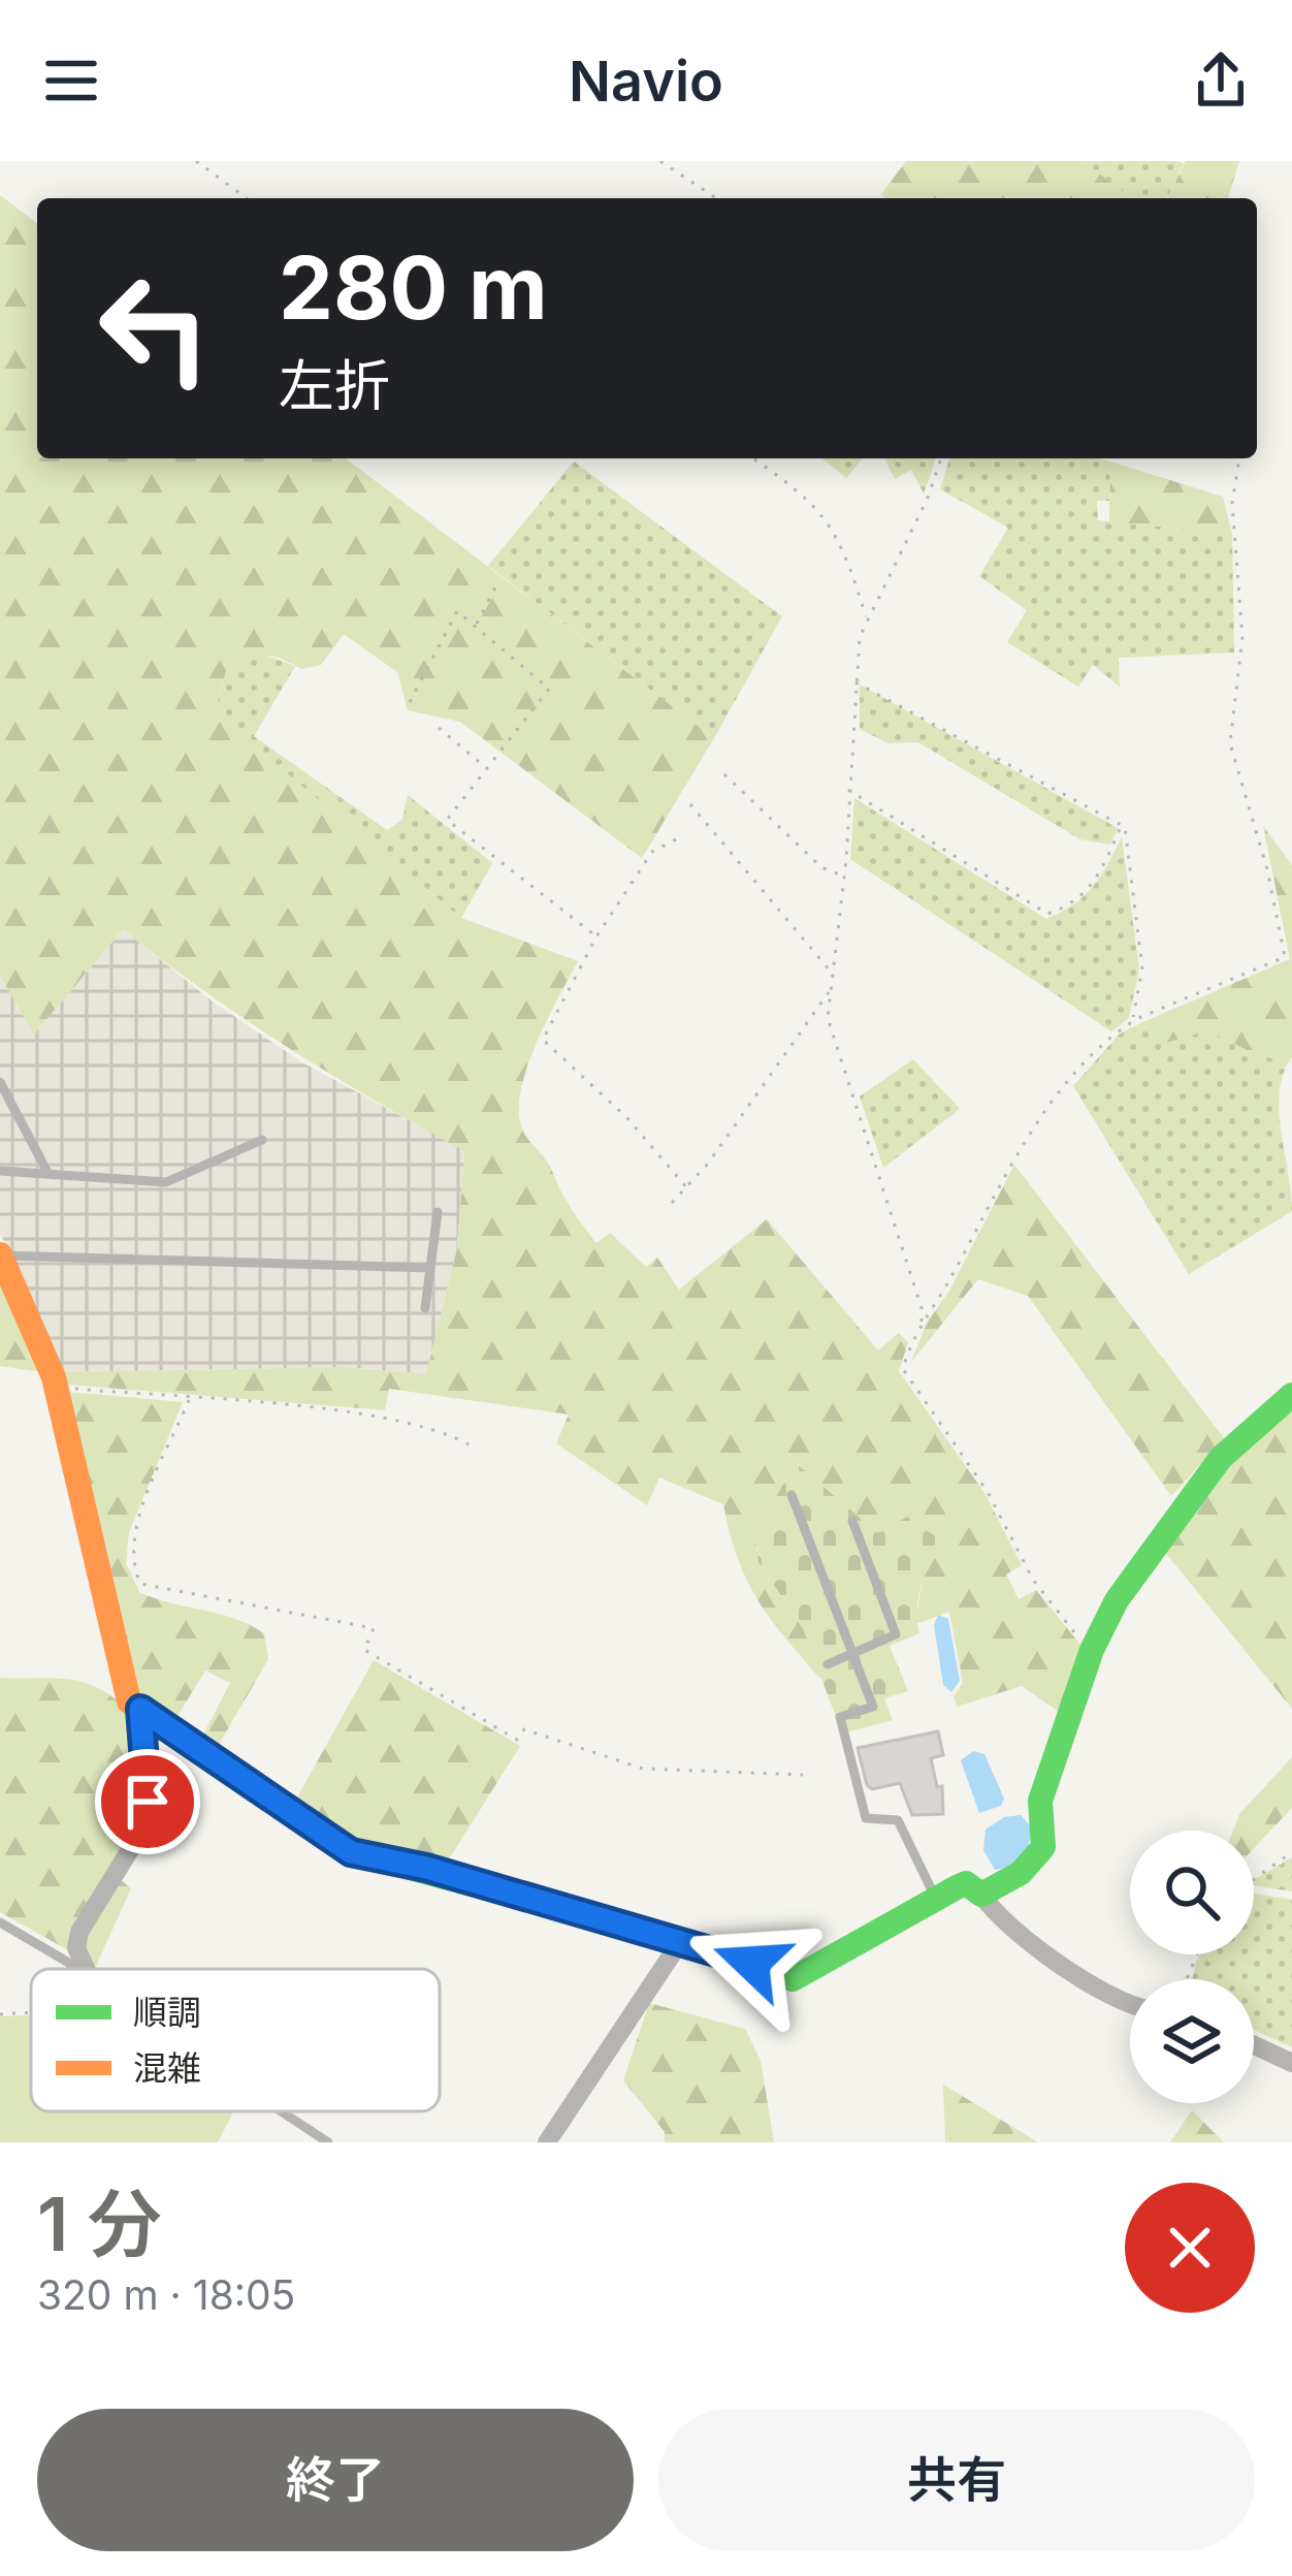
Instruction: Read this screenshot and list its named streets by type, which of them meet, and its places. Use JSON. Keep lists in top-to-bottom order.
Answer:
{
  "legend": ["順調", "混雑"],
  "page": {
    "header": "Navio",
    "turn": ["280 m", "左折"],
    "heading": ["1 分", "320 m · 18:05"],
    "buttons": ["終了", "共有"]
  }
}
